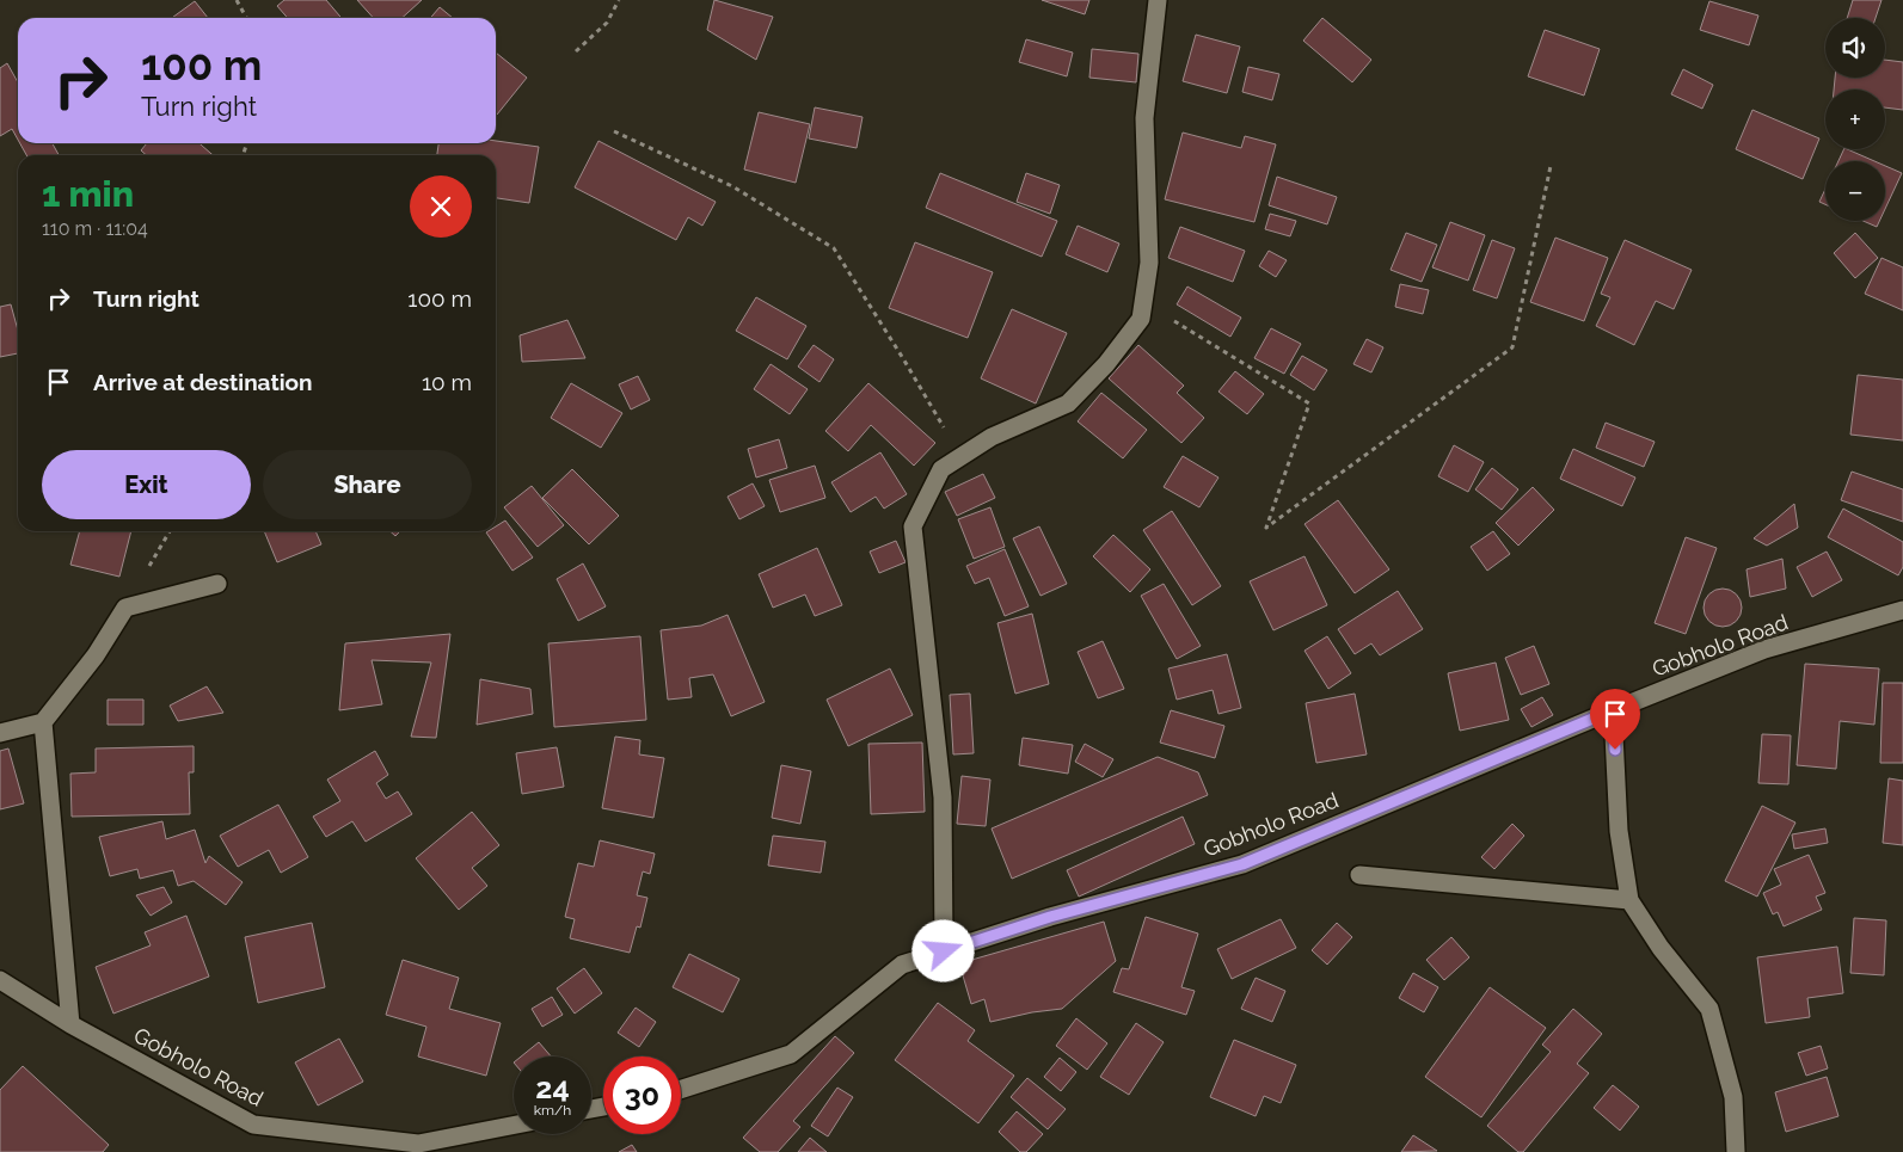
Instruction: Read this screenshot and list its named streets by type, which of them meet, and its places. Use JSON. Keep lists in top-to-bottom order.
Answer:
{
  "streets": {
    "street": ["Gobholo Road"]
  },
  "page": {
    "map_buttons": ["+", "−"],
    "turn": ["100 m", "Turn right"],
    "heading": ["1 min", "110 m · 11:04"],
    "list": [
      {
        "name": "Turn right",
        "value": "100 m"
      },
      {
        "name": "Arrive at destination",
        "value": "10 m"
      }
    ],
    "buttons": ["Exit", "Share"],
    "speed": "24 km/h",
    "limit": "30"
  }
}
